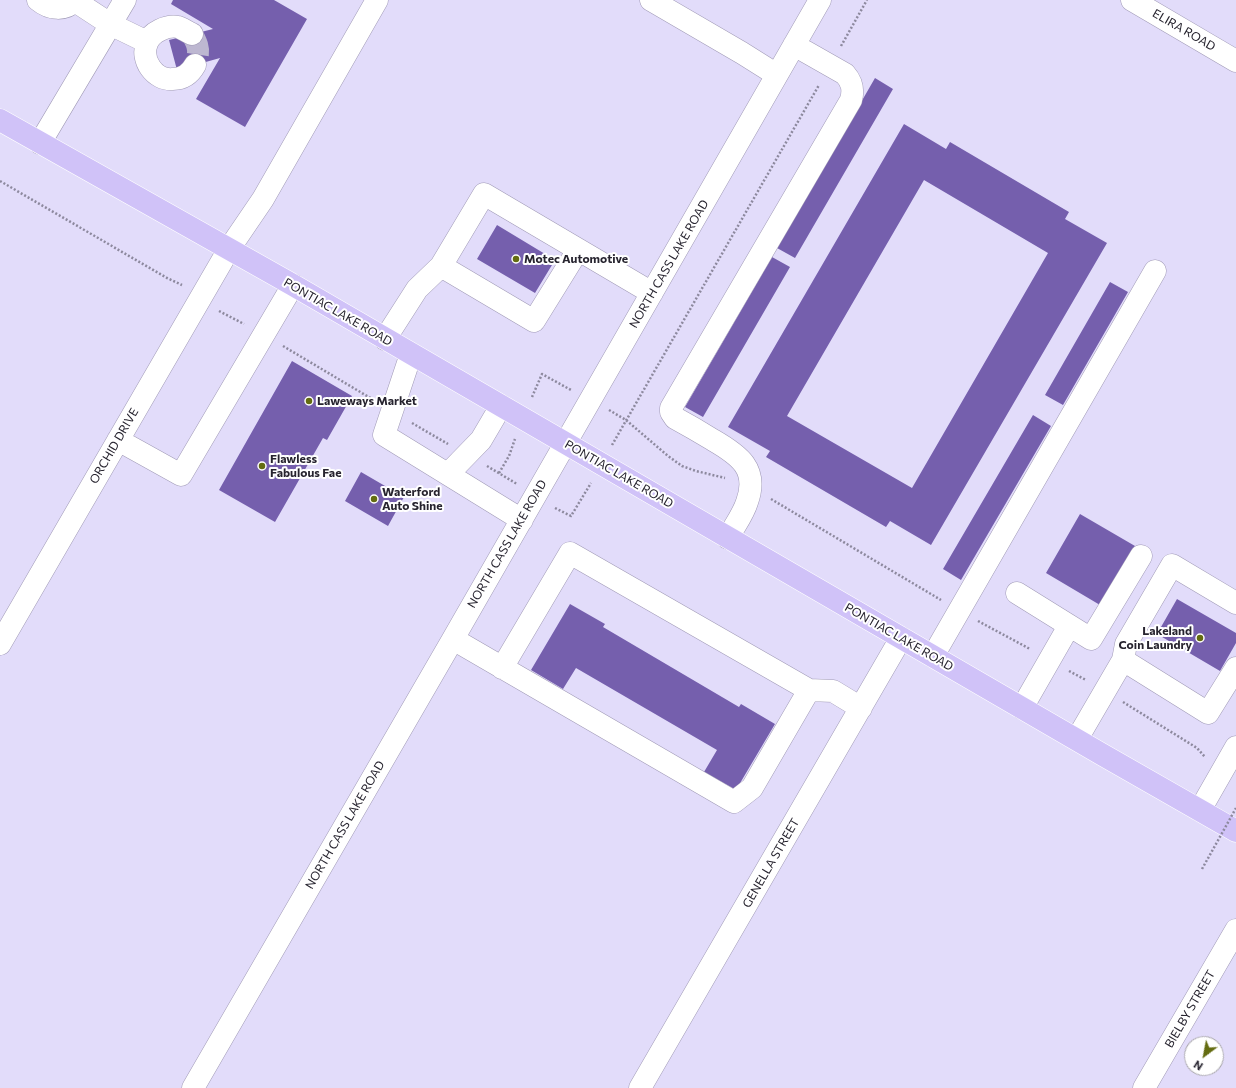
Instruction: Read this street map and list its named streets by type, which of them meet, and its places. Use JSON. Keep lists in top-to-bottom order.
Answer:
{
  "streets": {
    "main road": ["PONTIAC LAKE ROAD"],
    "street": [
      "ELIRA ROAD",
      "NORTH CASS LAKE ROAD",
      "ORCHID DRIVE",
      "GENELLA STREET",
      "BIELBY STREET"
    ]
  },
  "crossings": [
    ["NORTH CASS LAKE ROAD", "PONTIAC LAKE ROAD"],
    ["PONTIAC LAKE ROAD", "ORCHID DRIVE"],
    ["PONTIAC LAKE ROAD", "GENELLA STREET"]
  ],
  "places": [
    "Motec Automotive",
    "Laweways Market",
    "Flawless Fabulous Fae",
    "Waterford Auto Shine",
    "Lakeland Coin Laundry"
  ],
  "north": "bottom left"
}
